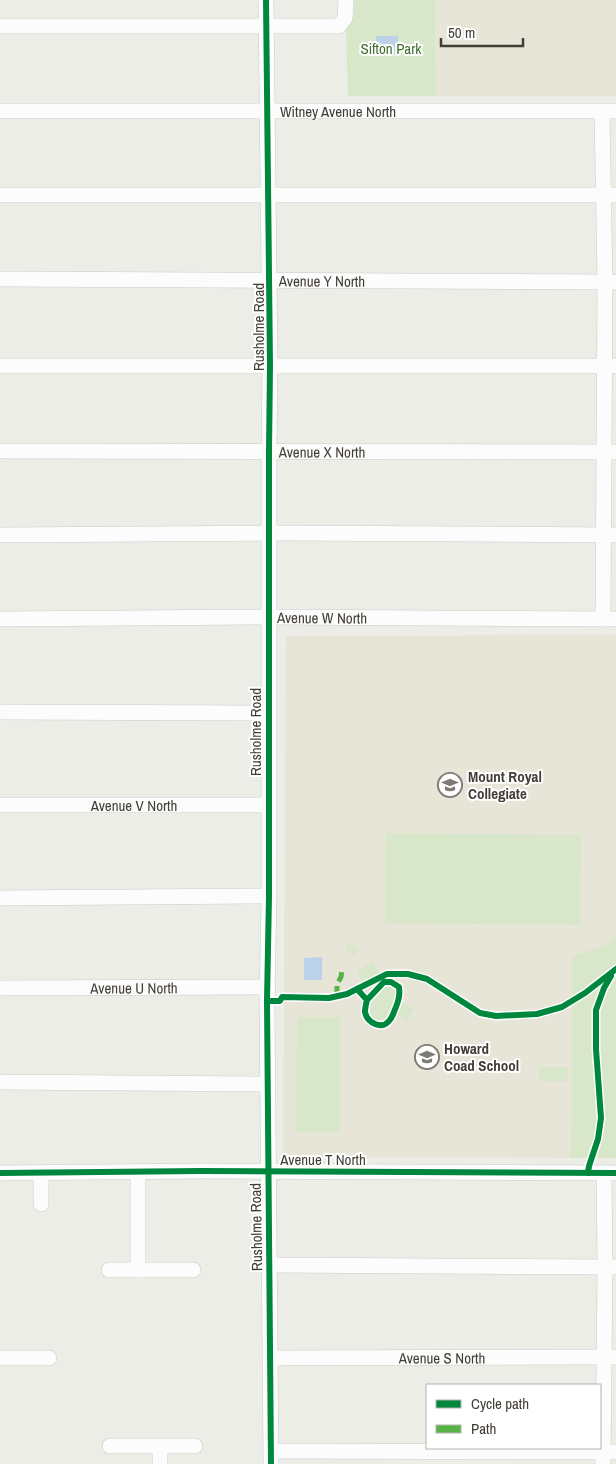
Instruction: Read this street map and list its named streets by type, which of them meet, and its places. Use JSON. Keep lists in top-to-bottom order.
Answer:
{
  "streets": {
    "street": [
      "Witney Avenue North",
      "Avenue Y North",
      "Rusholme Road",
      "Avenue X North",
      "Avenue W North",
      "Avenue V North",
      "Avenue U North",
      "Avenue T North",
      "Avenue S North"
    ]
  },
  "crossings": [
    ["Witney Avenue North", "Rusholme Road"],
    ["Avenue Y North", "Rusholme Road"],
    ["Rusholme Road", "Avenue X North"],
    ["Rusholme Road", "Avenue W North"],
    ["Rusholme Road", "Avenue V North"],
    ["Rusholme Road", "Avenue U North"],
    ["Rusholme Road", "Avenue T North"],
    ["Rusholme Road", "Avenue S North"]
  ],
  "parks": ["Sifton Park"],
  "places": {
    "school or university": ["Mount Royal Collegiate", "Howard Coad School"]
  },
  "legend": ["Cycle path", "Path"],
  "scale_bar": "50 m"
}
